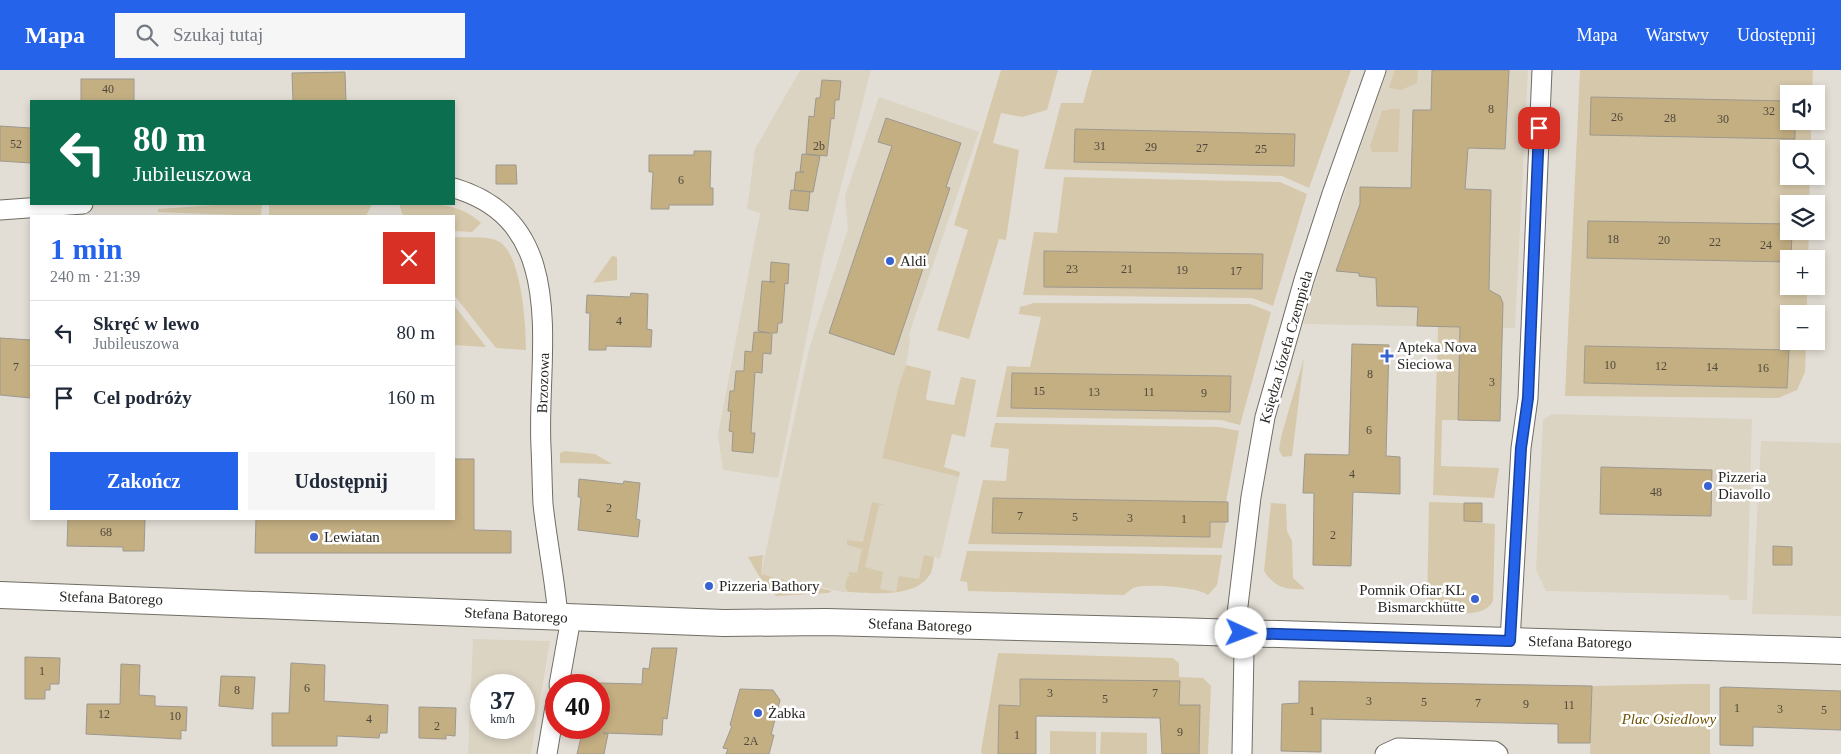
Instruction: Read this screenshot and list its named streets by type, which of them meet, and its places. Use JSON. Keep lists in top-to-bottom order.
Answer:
{
  "streets": {
    "street": ["Księdza Józefa Czempiela", "Brzozowa", "Stefana Batorego"]
  },
  "crossings": [
    ["Księdza Józefa Czempiela", "Stefana Batorego"],
    ["Brzozowa", "Stefana Batorego"]
  ],
  "parks": ["Plac Osiedlowy"],
  "places": {
    "other": [
      "Aldi",
      "Pizzeria Diavollo",
      "Lewiatan",
      "Pizzeria Bathory",
      "Pomnik Ofiar KL Bismarckhütte",
      "Żabka"
    ],
    "health": ["Apteka Nova Sieciowa"]
  },
  "house_numbers": [
    "40",
    "8",
    "32",
    "26",
    "28",
    "30",
    "52",
    "2b",
    "31",
    "29",
    "27",
    "25",
    "6",
    "18",
    "20",
    "22",
    "24",
    "23",
    "21",
    "19",
    "17",
    "4",
    "10",
    "12",
    "7",
    "14",
    "16",
    "8",
    "3",
    "15",
    "13",
    "11",
    "9",
    "6",
    "4",
    "48",
    "2",
    "7",
    "5",
    "3",
    "1",
    "68",
    "2",
    "1",
    "6",
    "8",
    "3",
    "7",
    "5",
    "3",
    "5",
    "7",
    "9",
    "11",
    "1",
    "3",
    "5",
    "1",
    "12",
    "10",
    "4",
    "2",
    "9",
    "1",
    "2A"
  ],
  "page": {
    "header": "Mapa",
    "search": "Szukaj tutaj",
    "nav": ["Mapa", "Warstwy", "Udostępnij"],
    "map_buttons": ["+", "−"],
    "turn": ["80 m", "Jubileuszowa"],
    "heading": ["1 min", "240 m · 21:39"],
    "list": [
      {
        "name": "Skręć w lewo",
        "note": "Jubileuszowa",
        "value": "80 m"
      },
      {
        "name": "Cel podróży",
        "value": "160 m"
      }
    ],
    "buttons": ["Zakończ", "Udostępnij"],
    "speed": "37 km/h",
    "limit": "40"
  }
}
